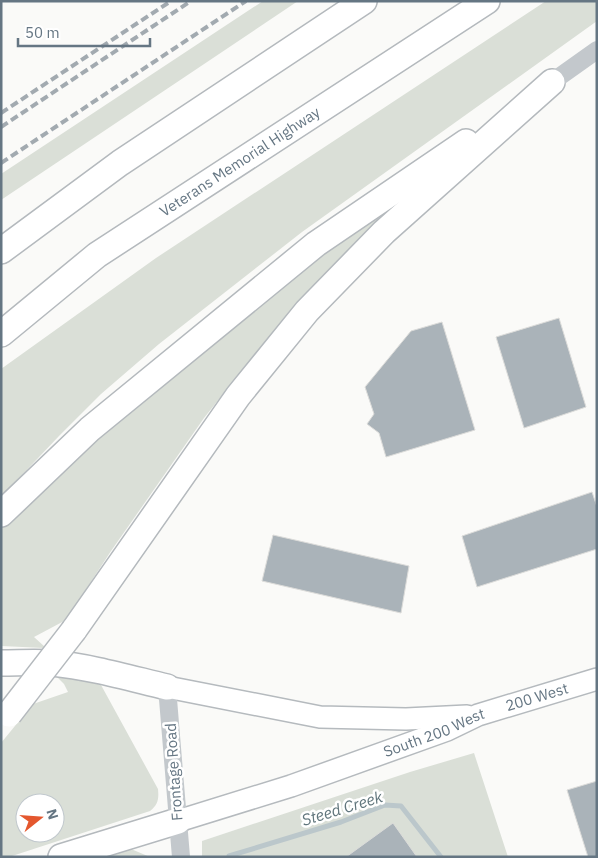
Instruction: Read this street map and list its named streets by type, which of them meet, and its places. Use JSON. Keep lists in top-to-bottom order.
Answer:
{
  "streets": {
    "highway": ["Veterans Memorial Highway"],
    "main road": ["200 West", "South 200 West"],
    "street": ["Frontage Road"]
  },
  "crossings": [
    ["200 West", "South 200 West"],
    ["South 200 West", "Frontage Road"]
  ],
  "water": ["Steed Creek"],
  "scale_bar": "50 m",
  "north": "right"
}
